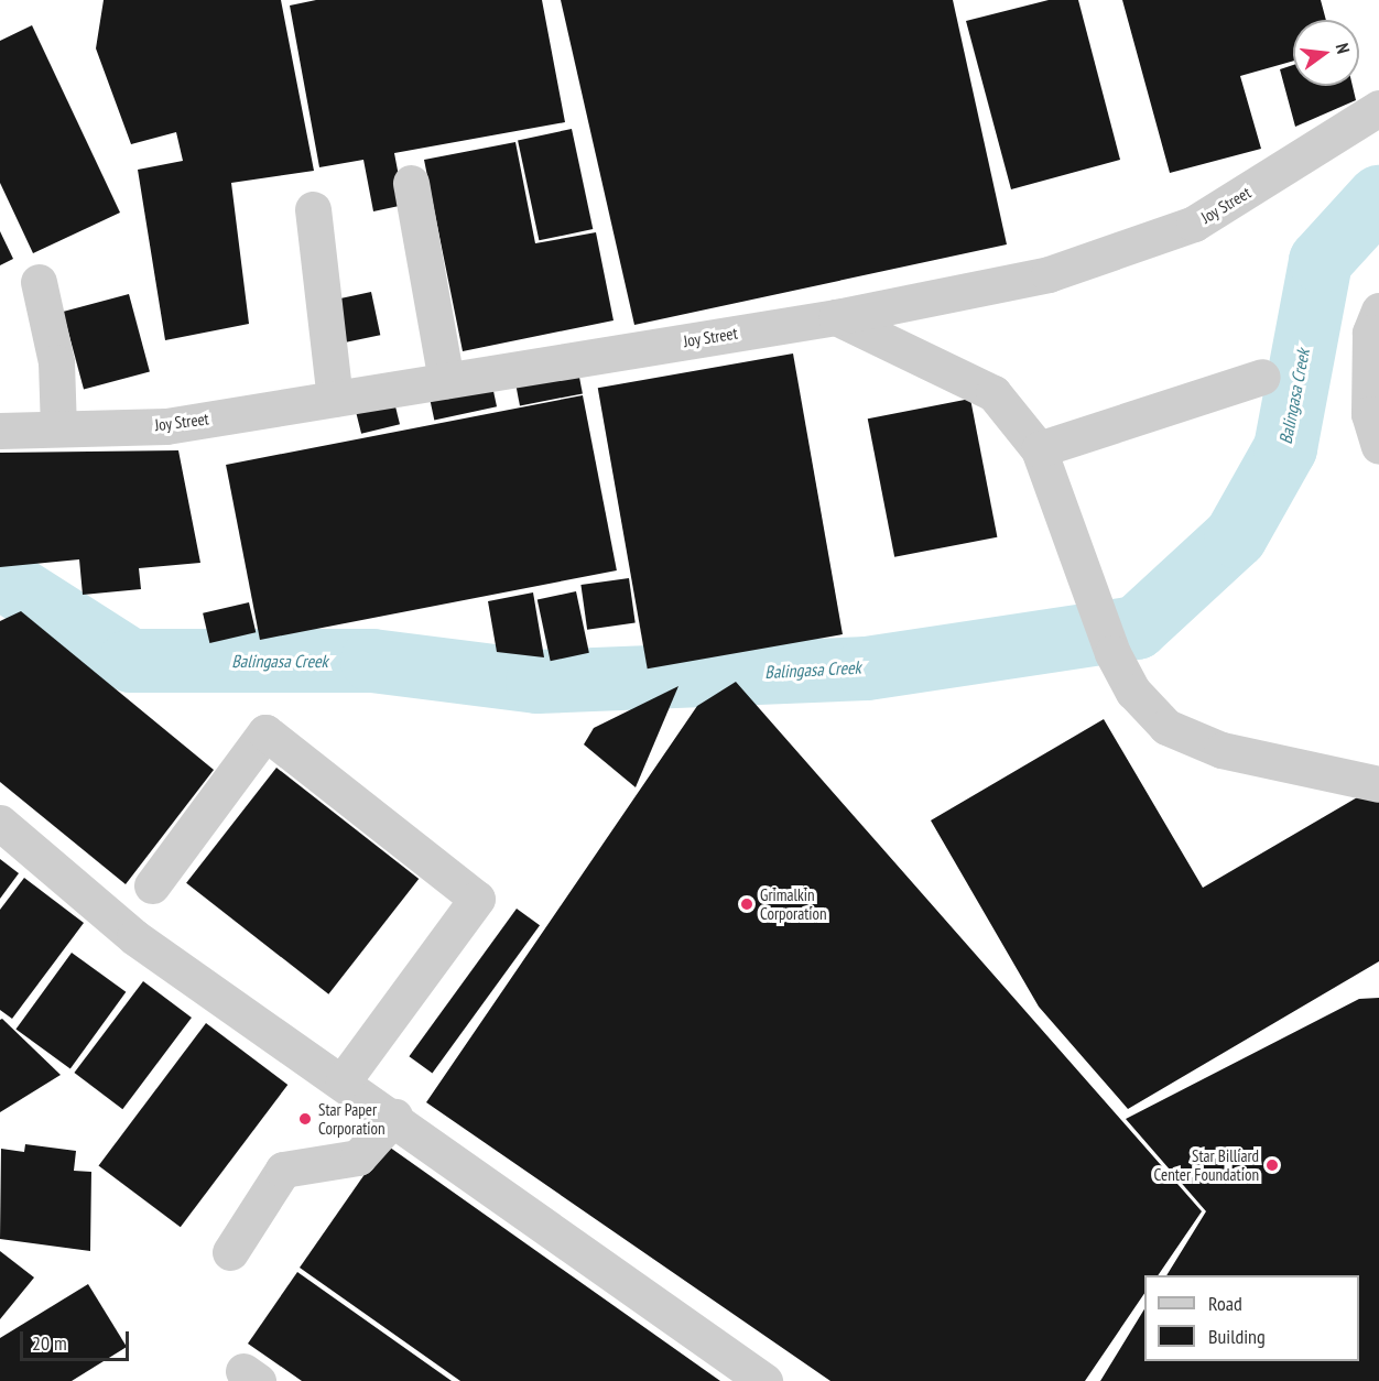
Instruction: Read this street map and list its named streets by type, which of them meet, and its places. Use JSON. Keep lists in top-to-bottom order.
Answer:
{
  "streets": {
    "street": ["Joy Street"]
  },
  "water": ["Balingasa Creek"],
  "places": ["Grimalkin Corporation", "Star Paper Corporation", "Star Billiard Center Foundation"],
  "legend": ["Road", "Building"],
  "scale_bar": "20 m",
  "north": "right"
}
